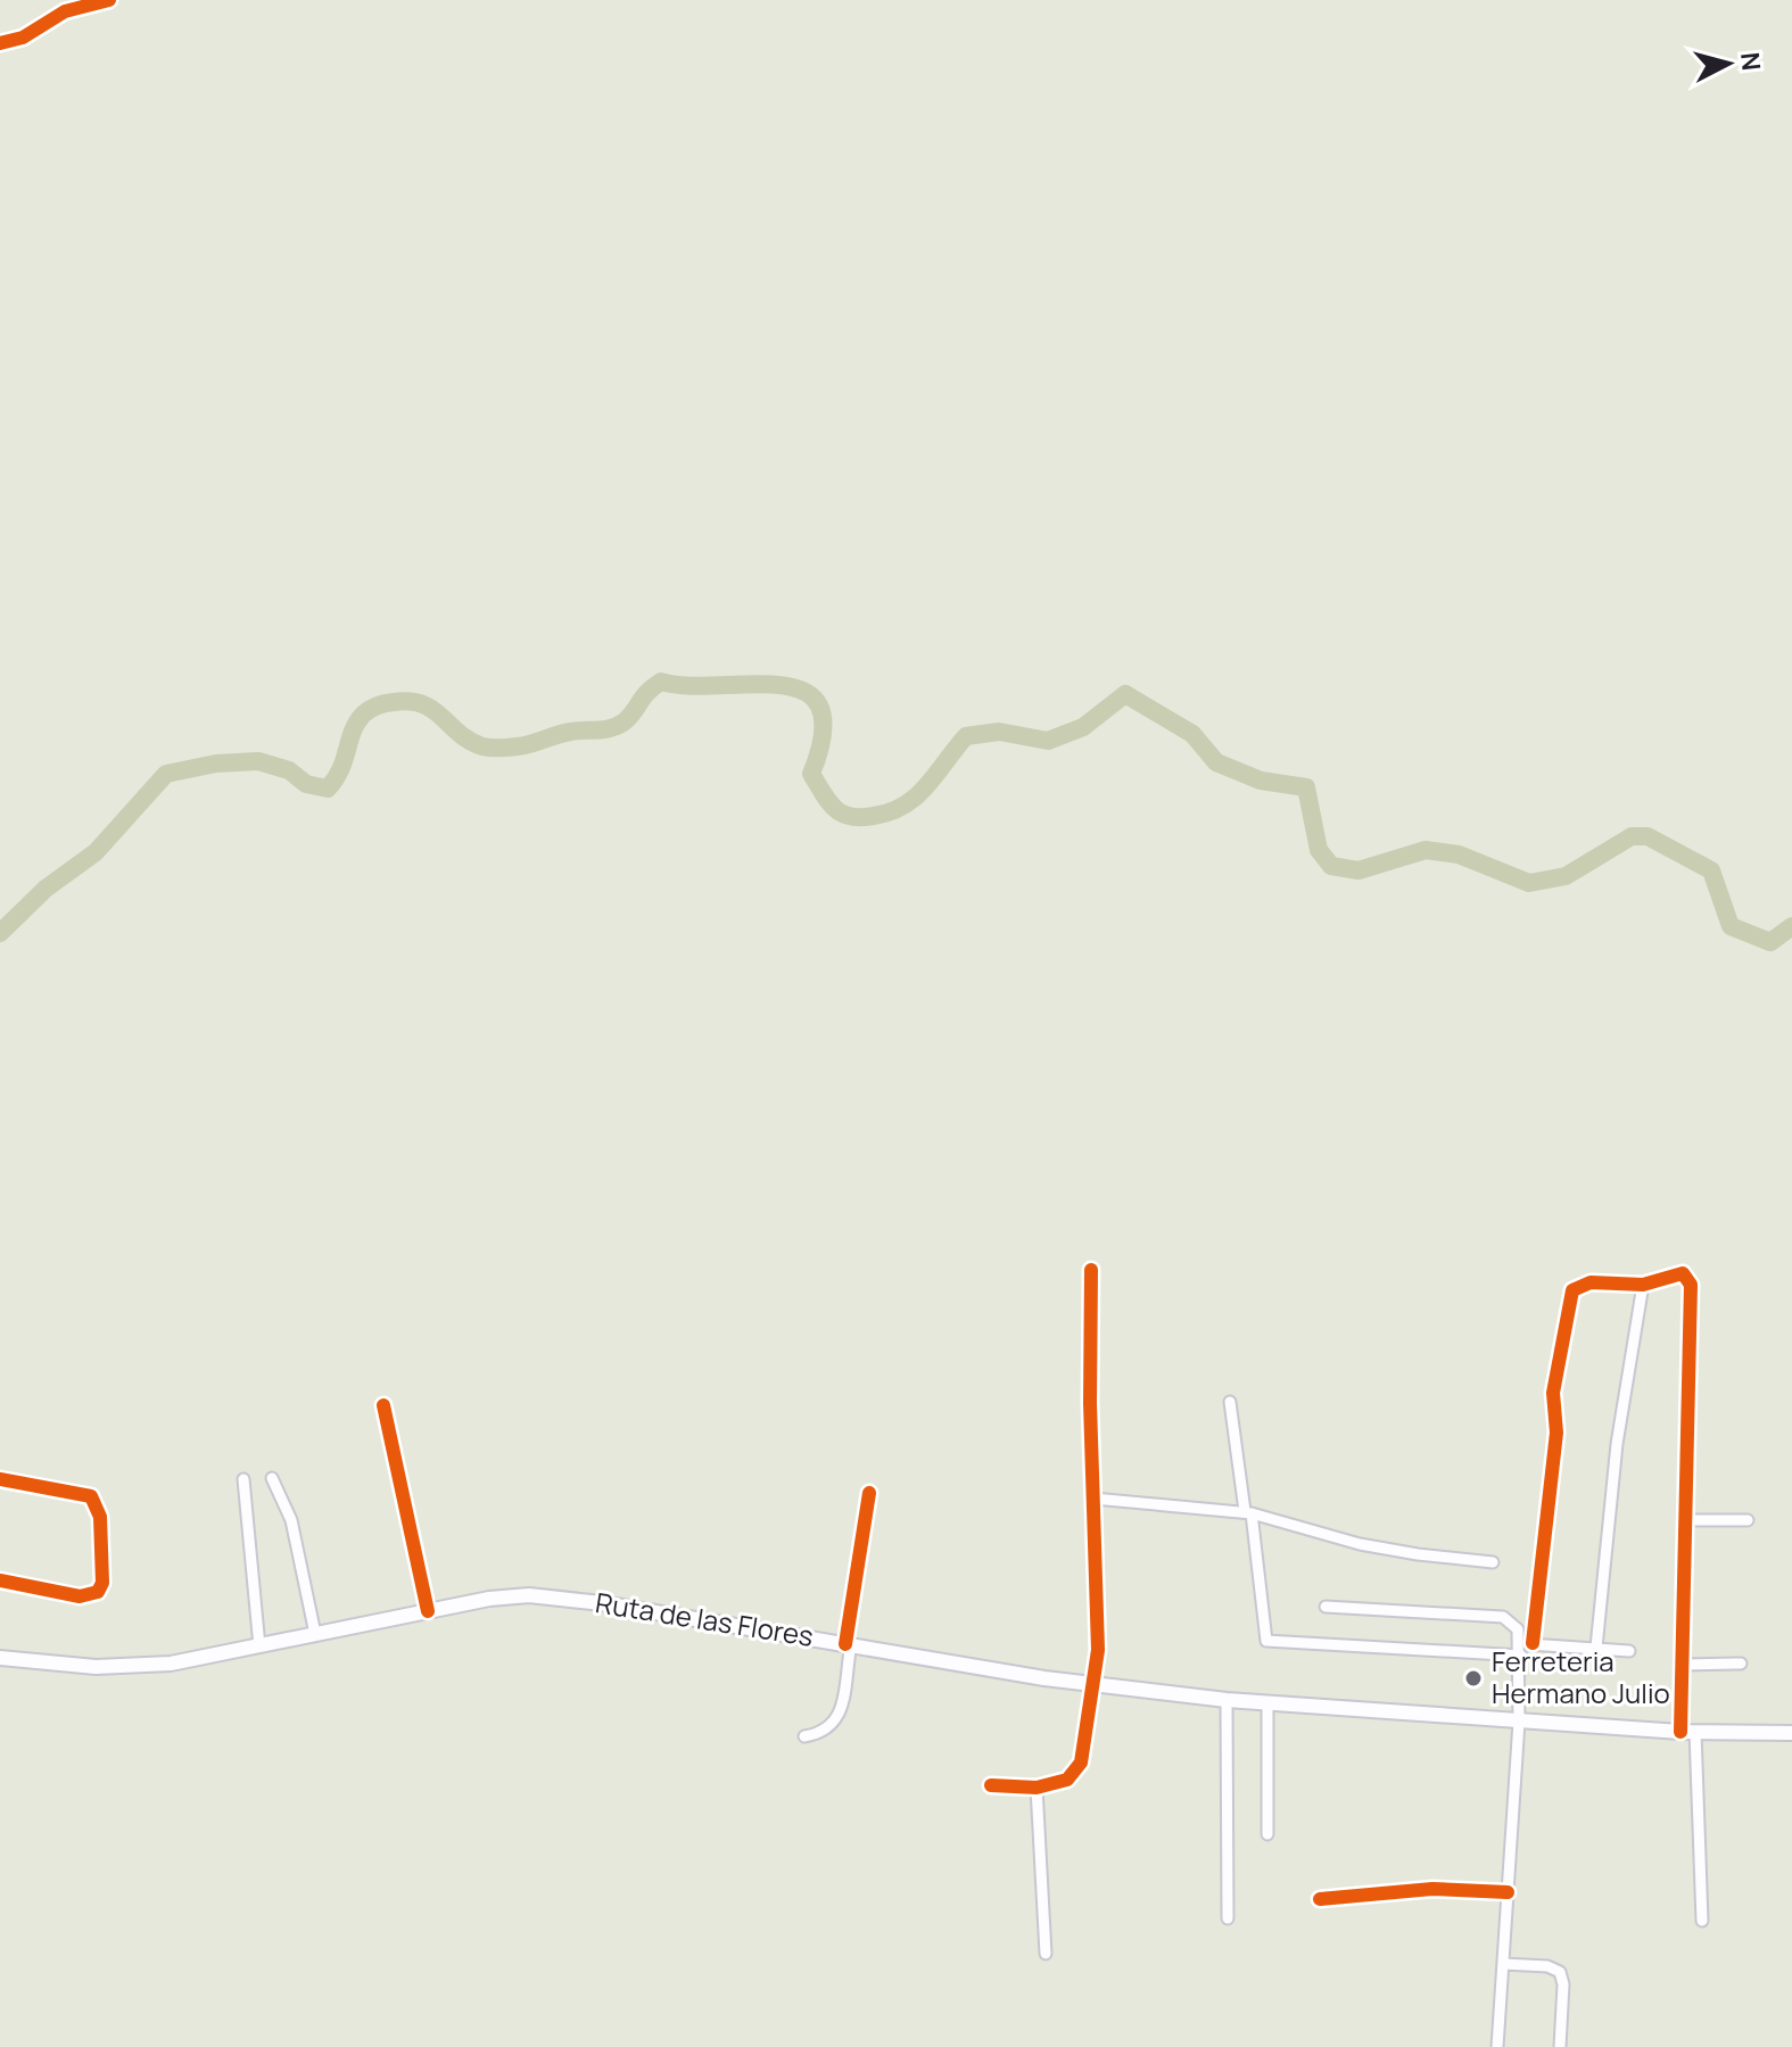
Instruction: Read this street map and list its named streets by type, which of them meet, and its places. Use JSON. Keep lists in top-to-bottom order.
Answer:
{
  "streets": {
    "main road": ["Ruta de las Flores"]
  },
  "places": ["Ferreteria Hermano Julio"],
  "north": "right"
}
